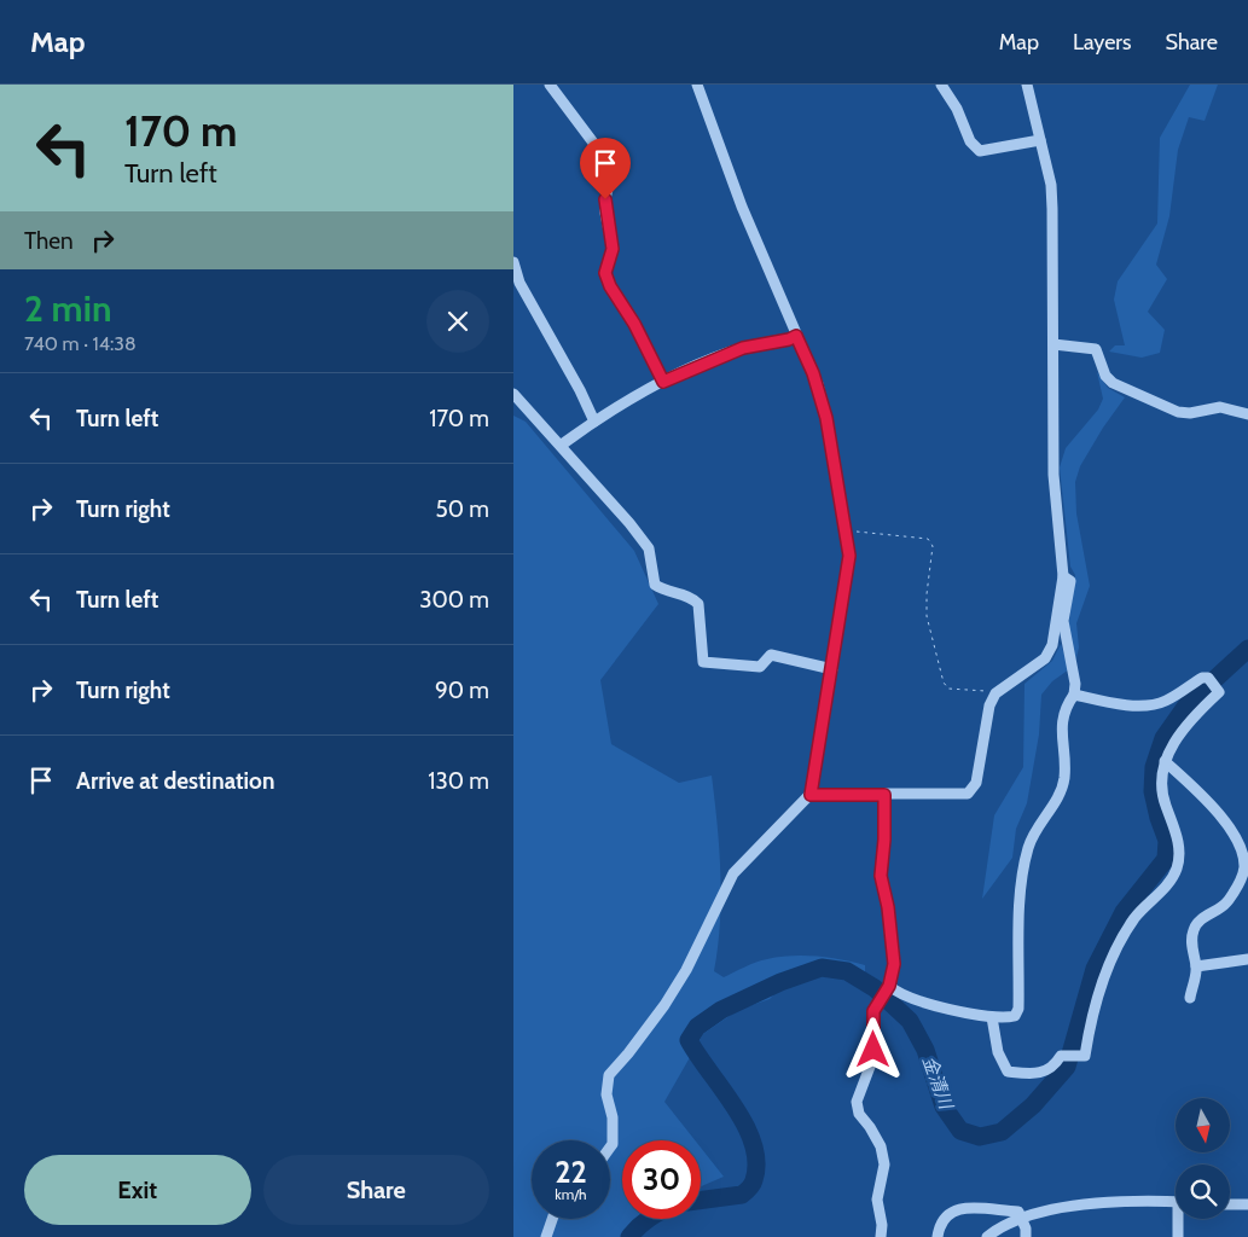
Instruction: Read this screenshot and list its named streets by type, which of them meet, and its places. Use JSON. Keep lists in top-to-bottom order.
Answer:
{
  "water": ["金清川"],
  "north": "bottom",
  "page": {
    "header": "Map",
    "nav": ["Map", "Layers", "Share"],
    "turn": ["170 m", "Turn left"],
    "then": "Then",
    "heading": ["2 min", "740 m · 14:38"],
    "list": [
      {
        "name": "Turn left",
        "value": "170 m"
      },
      {
        "name": "Turn right",
        "value": "50 m"
      },
      {
        "name": "Turn left",
        "value": "300 m"
      },
      {
        "name": "Turn right",
        "value": "90 m"
      },
      {
        "name": "Arrive at destination",
        "value": "130 m"
      }
    ],
    "speed": "22 km/h",
    "limit": "30",
    "buttons": ["Exit", "Share"]
  }
}
